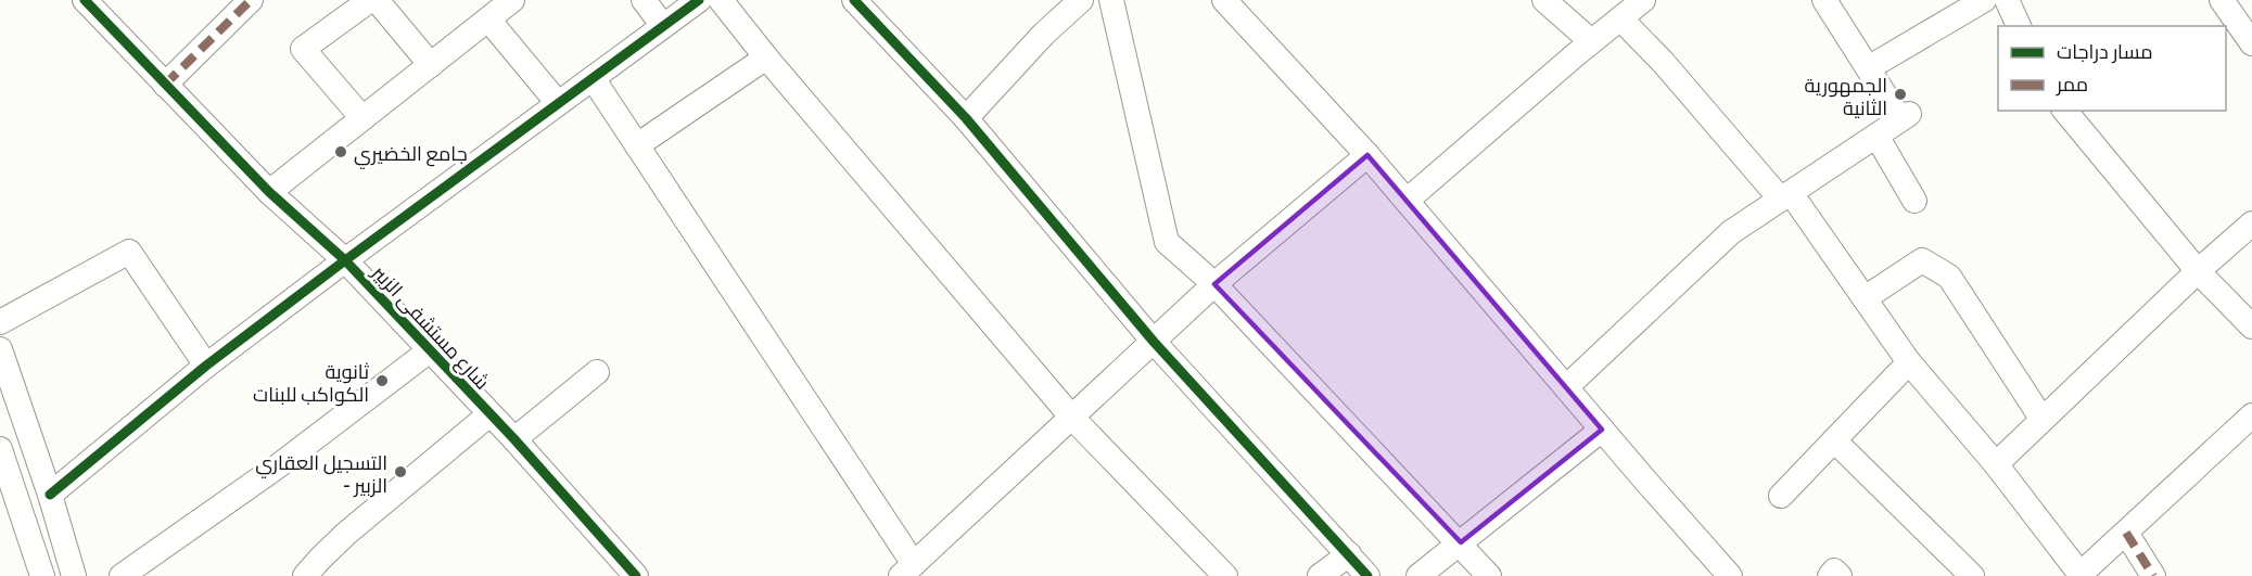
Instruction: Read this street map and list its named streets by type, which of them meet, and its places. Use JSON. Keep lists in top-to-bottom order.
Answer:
{
  "streets": {
    "street": ["شارع مستشفى الزبير"]
  },
  "places": [
    "الجمهورية الثانية",
    "جامع الخضيري",
    "ثانوية الكواكب للبنات",
    "التسجيل العقاري - الزبير"
  ],
  "legend": ["مسار دراجات", "ممر"]
}
